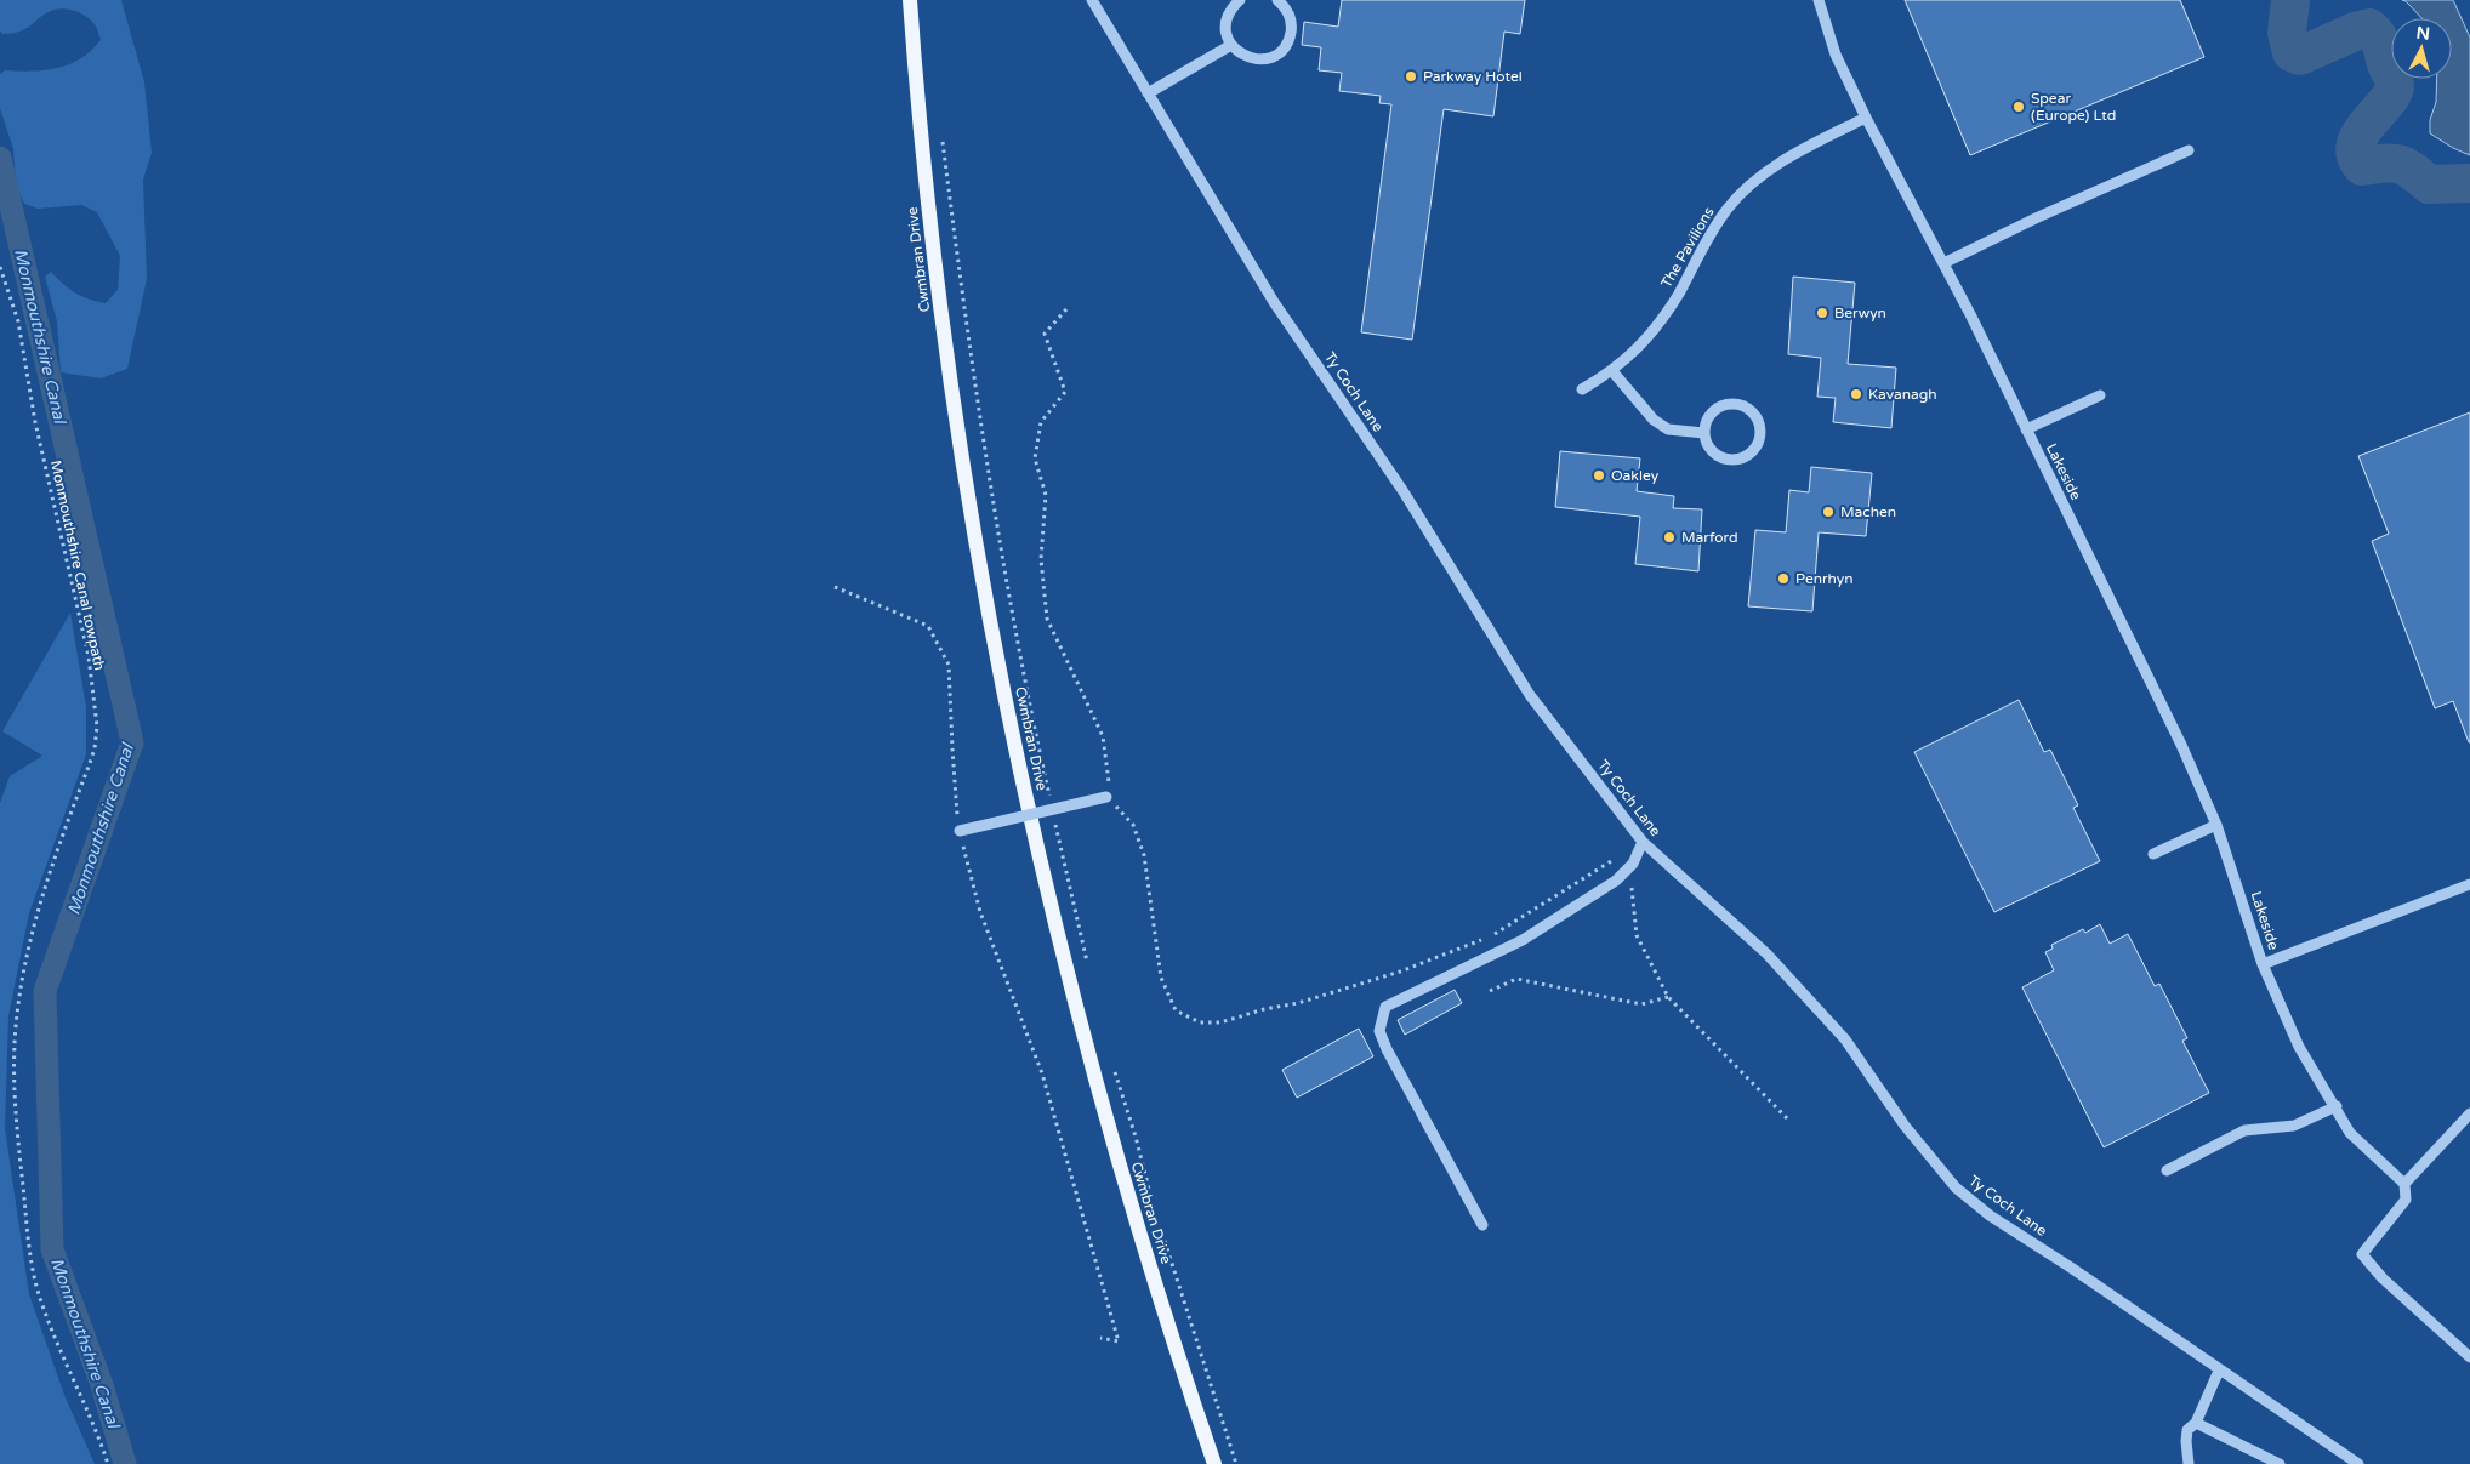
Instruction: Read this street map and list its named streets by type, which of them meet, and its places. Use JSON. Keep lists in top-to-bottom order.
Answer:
{
  "streets": {
    "main road": ["Cwmbran Drive"],
    "street": ["The Pavilions", "Ty Coch Lane", "Lakeside"],
    "path": ["Monmouthshire Canal towpath"]
  },
  "crossings": [
    ["The Pavilions", "Lakeside"]
  ],
  "water": ["Monmouthshire Canal"],
  "places": [
    "Parkway Hotel",
    "Spear (Europe) Ltd",
    "Berwyn",
    "Kavanagh",
    "Oakley",
    "Machen",
    "Marford",
    "Penrhyn"
  ],
  "north": "top"
}
